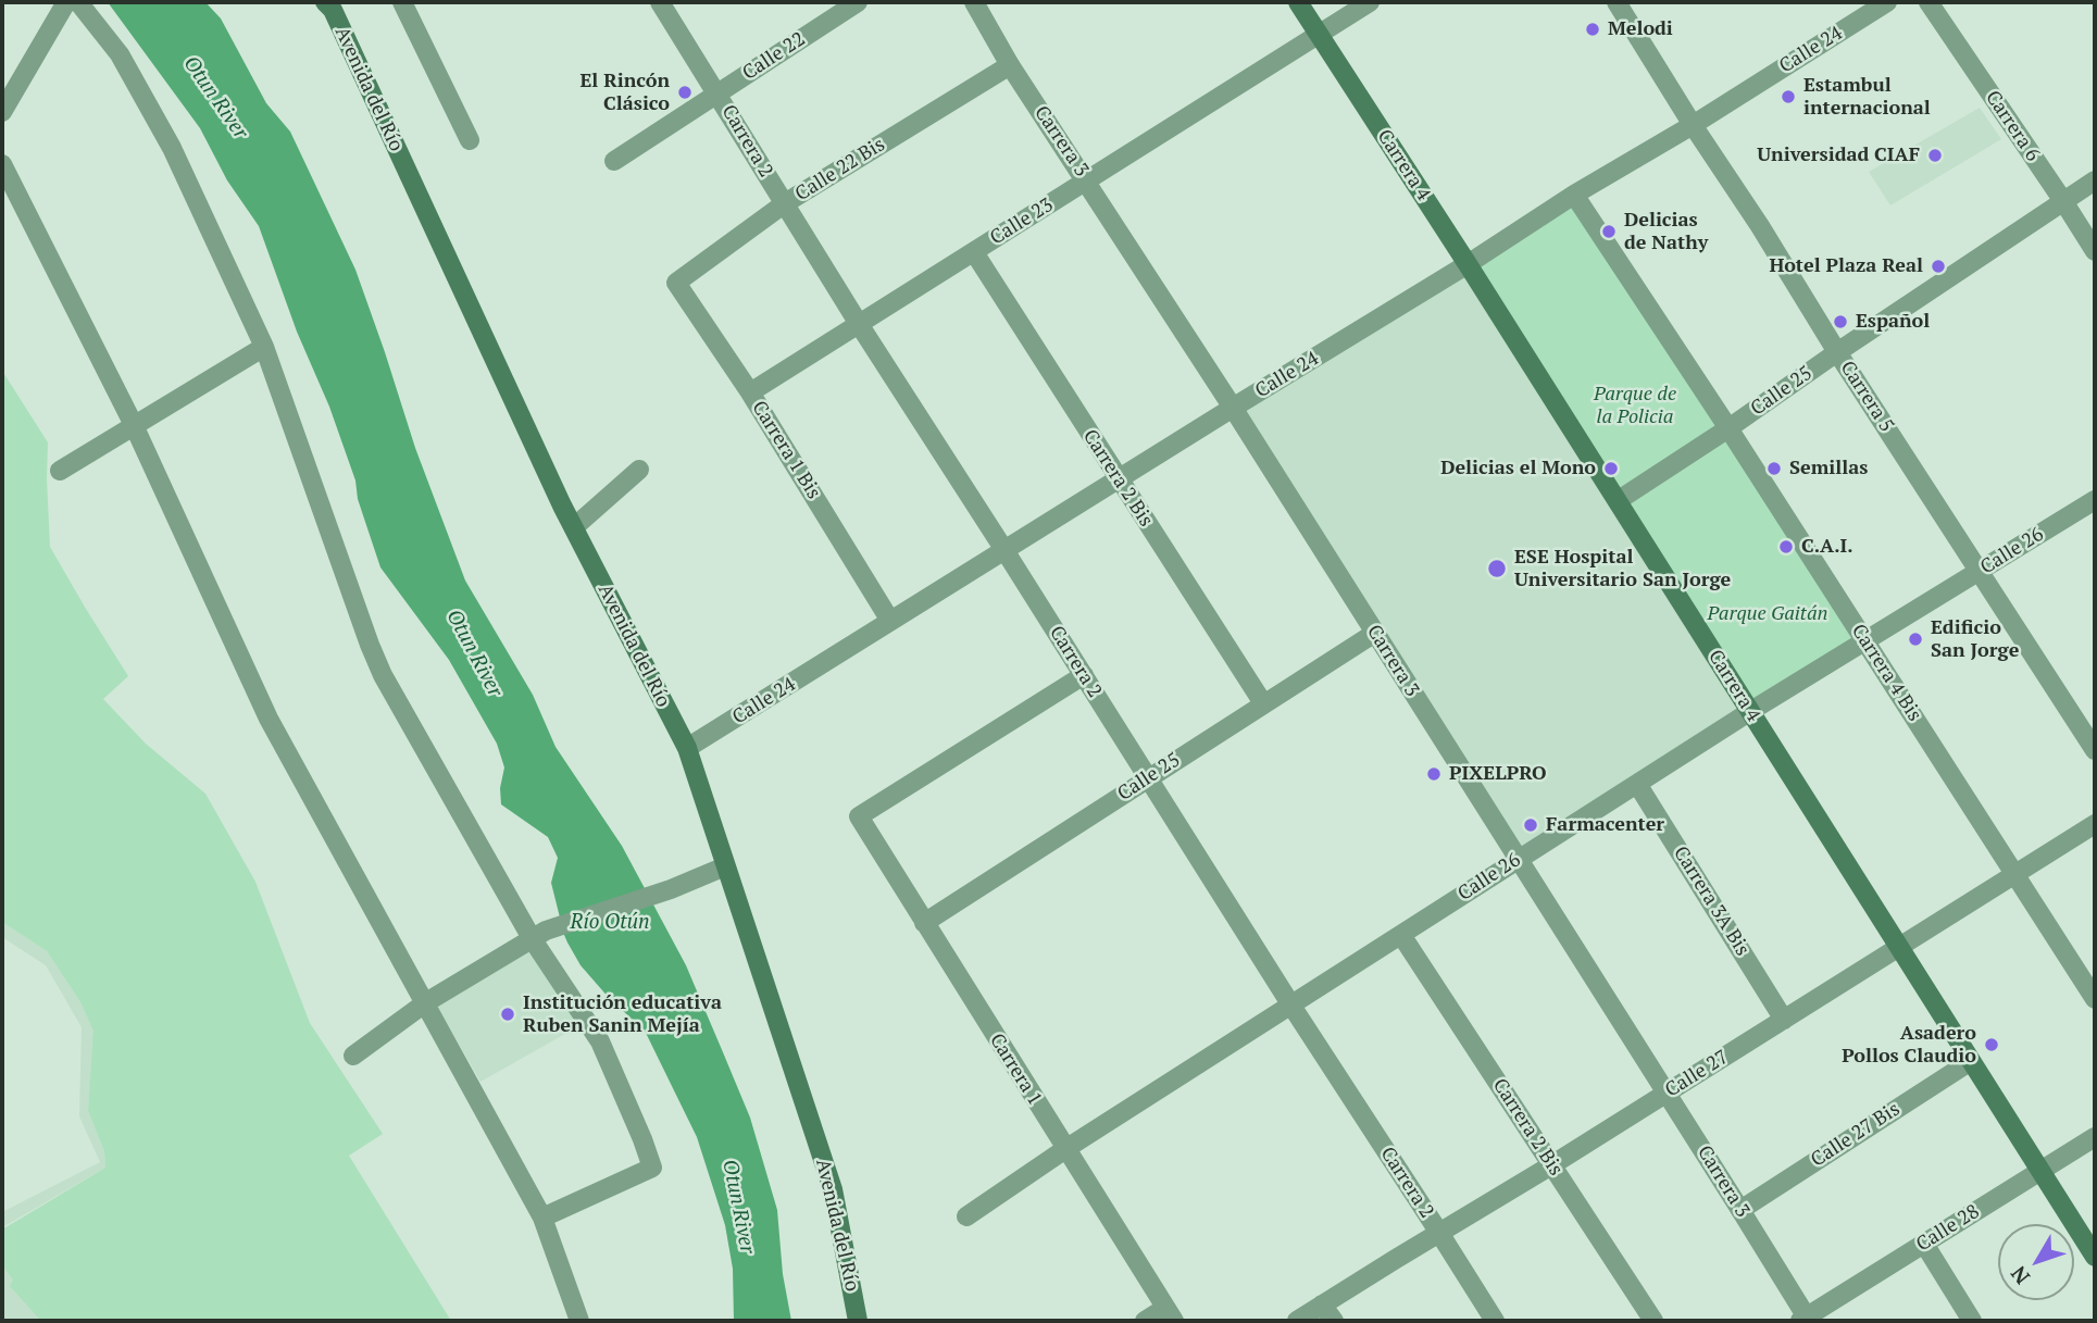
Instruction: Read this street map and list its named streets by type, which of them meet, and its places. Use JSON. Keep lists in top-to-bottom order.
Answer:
{
  "streets": {
    "main road": ["Avenida del Río", "Carrera 4"],
    "street": [
      "Calle 24",
      "Calle 22",
      "Carrera 6",
      "Carrera 2",
      "Carrera 3",
      "Calle 22 Bis",
      "Calle 23",
      "Calle 25",
      "Carrera 5",
      "Carrera 1 Bis",
      "Carrera 2 Bis",
      "Calle 26",
      "Carrera 4 Bis",
      "Carrera 3A Bis",
      "Carrera 1",
      "Calle 27",
      "Calle 27 Bis",
      "Calle 28"
    ]
  },
  "crossings": [
    ["Calle 24", "Avenida del Río"],
    ["Calle 24", "Carrera 2"],
    ["Calle 24", "Carrera 3"],
    ["Calle 24", "Carrera 4"],
    ["Calle 24", "Carrera 5"],
    ["Calle 24", "Carrera 1 Bis"],
    ["Calle 24", "Carrera 2 Bis"],
    ["Calle 24", "Carrera 4 Bis"],
    ["Calle 22", "Carrera 2"],
    ["Carrera 6", "Calle 25"],
    ["Carrera 2", "Calle 22 Bis"],
    ["Carrera 2", "Calle 23"],
    ["Carrera 2", "Calle 25"],
    ["Carrera 2", "Calle 26"],
    ["Carrera 2", "Carrera 1"],
    ["Carrera 2", "Calle 27"],
    ["Carrera 3", "Calle 22 Bis"],
    ["Carrera 3", "Calle 23"],
    ["Carrera 3", "Calle 25"],
    ["Carrera 3", "Calle 26"],
    ["Carrera 3", "Calle 27"],
    ["Carrera 3", "Calle 27 Bis"],
    ["Carrera 3", "Calle 28"],
    ["Carrera 4", "Calle 23"],
    ["Carrera 4", "Calle 25"],
    ["Carrera 4", "Calle 26"],
    ["Carrera 4", "Calle 27"],
    ["Carrera 4", "Calle 27 Bis"],
    ["Carrera 4", "Calle 28"],
    ["Calle 22 Bis", "Carrera 1 Bis"],
    ["Calle 23", "Carrera 1 Bis"],
    ["Calle 23", "Carrera 2 Bis"],
    ["Calle 25", "Carrera 5"],
    ["Calle 25", "Carrera 2 Bis"],
    ["Calle 25", "Carrera 4 Bis"],
    ["Calle 25", "Carrera 1"],
    ["Carrera 5", "Calle 26"],
    ["Carrera 2 Bis", "Calle 26"],
    ["Carrera 2 Bis", "Calle 27"],
    ["Calle 26", "Carrera 4 Bis"],
    ["Calle 26", "Carrera 3A Bis"],
    ["Calle 26", "Carrera 1"],
    ["Carrera 4 Bis", "Calle 27"],
    ["Carrera 3A Bis", "Calle 27"]
  ],
  "water": ["Otun River", "Río Otún"],
  "parks": ["Parque de la Policia", "Parque Gaitán"],
  "places": [
    "Melodi",
    "El Rincón Clásico",
    "Estambul internacional",
    "Universidad CIAF",
    "Delicias de Nathy",
    "Hotel Plaza Real",
    "Español",
    "Delicias el Mono",
    "Semillas",
    "C.A.I.",
    "ESE Hospital Universitario San Jorge",
    "Edificio San Jorge",
    "PIXELPRO",
    "Farmacenter",
    "Institución educativa Ruben Sanin Mejía",
    "Asadero Pollos Claudio"
  ],
  "north": "bottom left"
}
